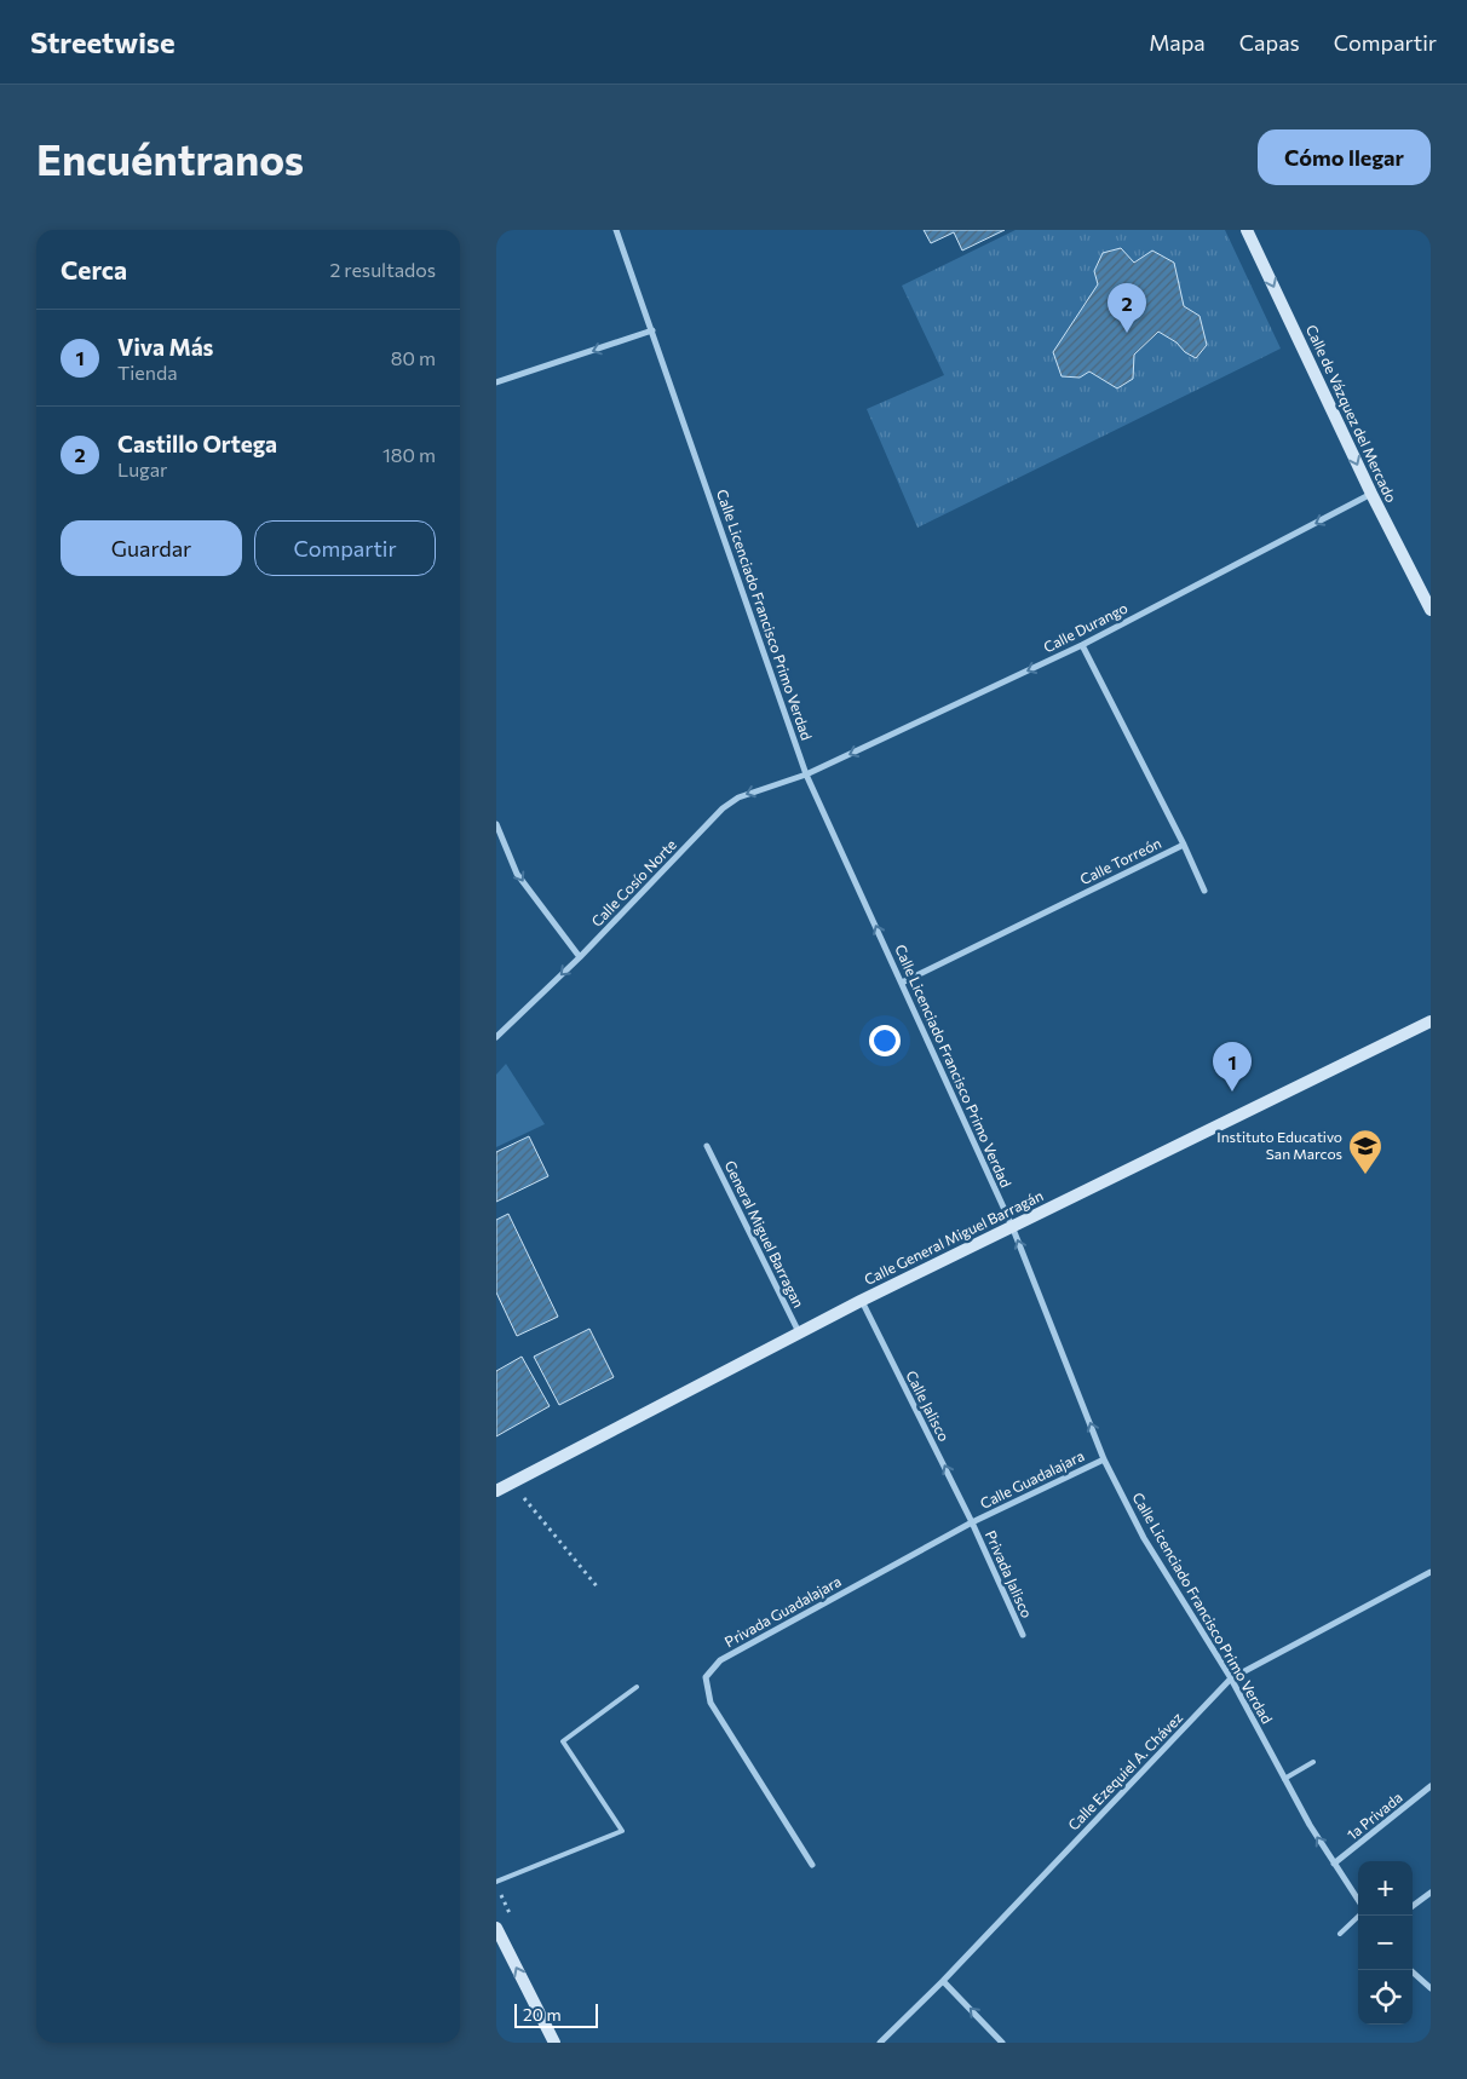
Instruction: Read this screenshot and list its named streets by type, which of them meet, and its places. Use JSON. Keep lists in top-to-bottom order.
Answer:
{
  "streets": {
    "street": [
      "Calle de Vázquez del Mercado",
      "Calle Licenciado Francisco Primo Verdad",
      "Calle Durango",
      "Calle Torreón",
      "Calle Cosío Norte",
      "General Miguel Barragan",
      "Calle General Miguel Barragán",
      "Calle Jalisco",
      "Calle Guadalajara",
      "Privada Jalisco",
      "Privada Guadalajara",
      "Calle Ezequiel A. Chávez",
      "1a Privada"
    ]
  },
  "crossings": [
    ["Calle de Vázquez del Mercado", "Calle Durango"],
    ["Calle Licenciado Francisco Primo Verdad", "Calle Durango"],
    ["Calle Licenciado Francisco Primo Verdad", "Calle Torreón"],
    ["Calle Licenciado Francisco Primo Verdad", "Calle Cosío Norte"],
    ["Calle Licenciado Francisco Primo Verdad", "Calle General Miguel Barragán"],
    ["Calle Licenciado Francisco Primo Verdad", "Calle Guadalajara"],
    ["Calle Licenciado Francisco Primo Verdad", "Calle Ezequiel A. Chávez"],
    ["Calle Licenciado Francisco Primo Verdad", "1a Privada"],
    ["Calle Durango", "Calle Torreón"],
    ["Calle Durango", "Calle Cosío Norte"],
    ["General Miguel Barragan", "Calle General Miguel Barragán"],
    ["Calle General Miguel Barragán", "Calle Jalisco"],
    ["Calle Jalisco", "Calle Guadalajara"],
    ["Calle Jalisco", "Privada Jalisco"],
    ["Calle Jalisco", "Privada Guadalajara"],
    ["Calle Guadalajara", "Privada Jalisco"],
    ["Calle Guadalajara", "Privada Guadalajara"],
    ["Privada Jalisco", "Privada Guadalajara"]
  ],
  "one_way": [
    "Calle de Vázquez del Mercado",
    "Calle Durango",
    "Calle Cosío Norte",
    "Calle Jalisco"
  ],
  "places": {
    "school or university": ["Instituto Educativo San Marcos"]
  },
  "scale_bar": "20 m",
  "page": {
    "header": "Streetwise",
    "nav": ["Mapa", "Capas", "Compartir"],
    "buttons": [
      "Cómo llegar",
      ["Guardar", "Compartir"]
    ],
    "title": "Encuéntranos",
    "heading": ["Cerca", "2 resultados"],
    "pins": ["2", "1"],
    "list": [
      {
        "mark": "1",
        "name": "Viva Más",
        "note": "Tienda",
        "value": "80 m"
      },
      {
        "mark": "2",
        "name": "Castillo Ortega",
        "note": "Lugar",
        "value": "180 m"
      }
    ],
    "map_buttons": ["+", "−"],
    "scale": "20 m"
  }
}
